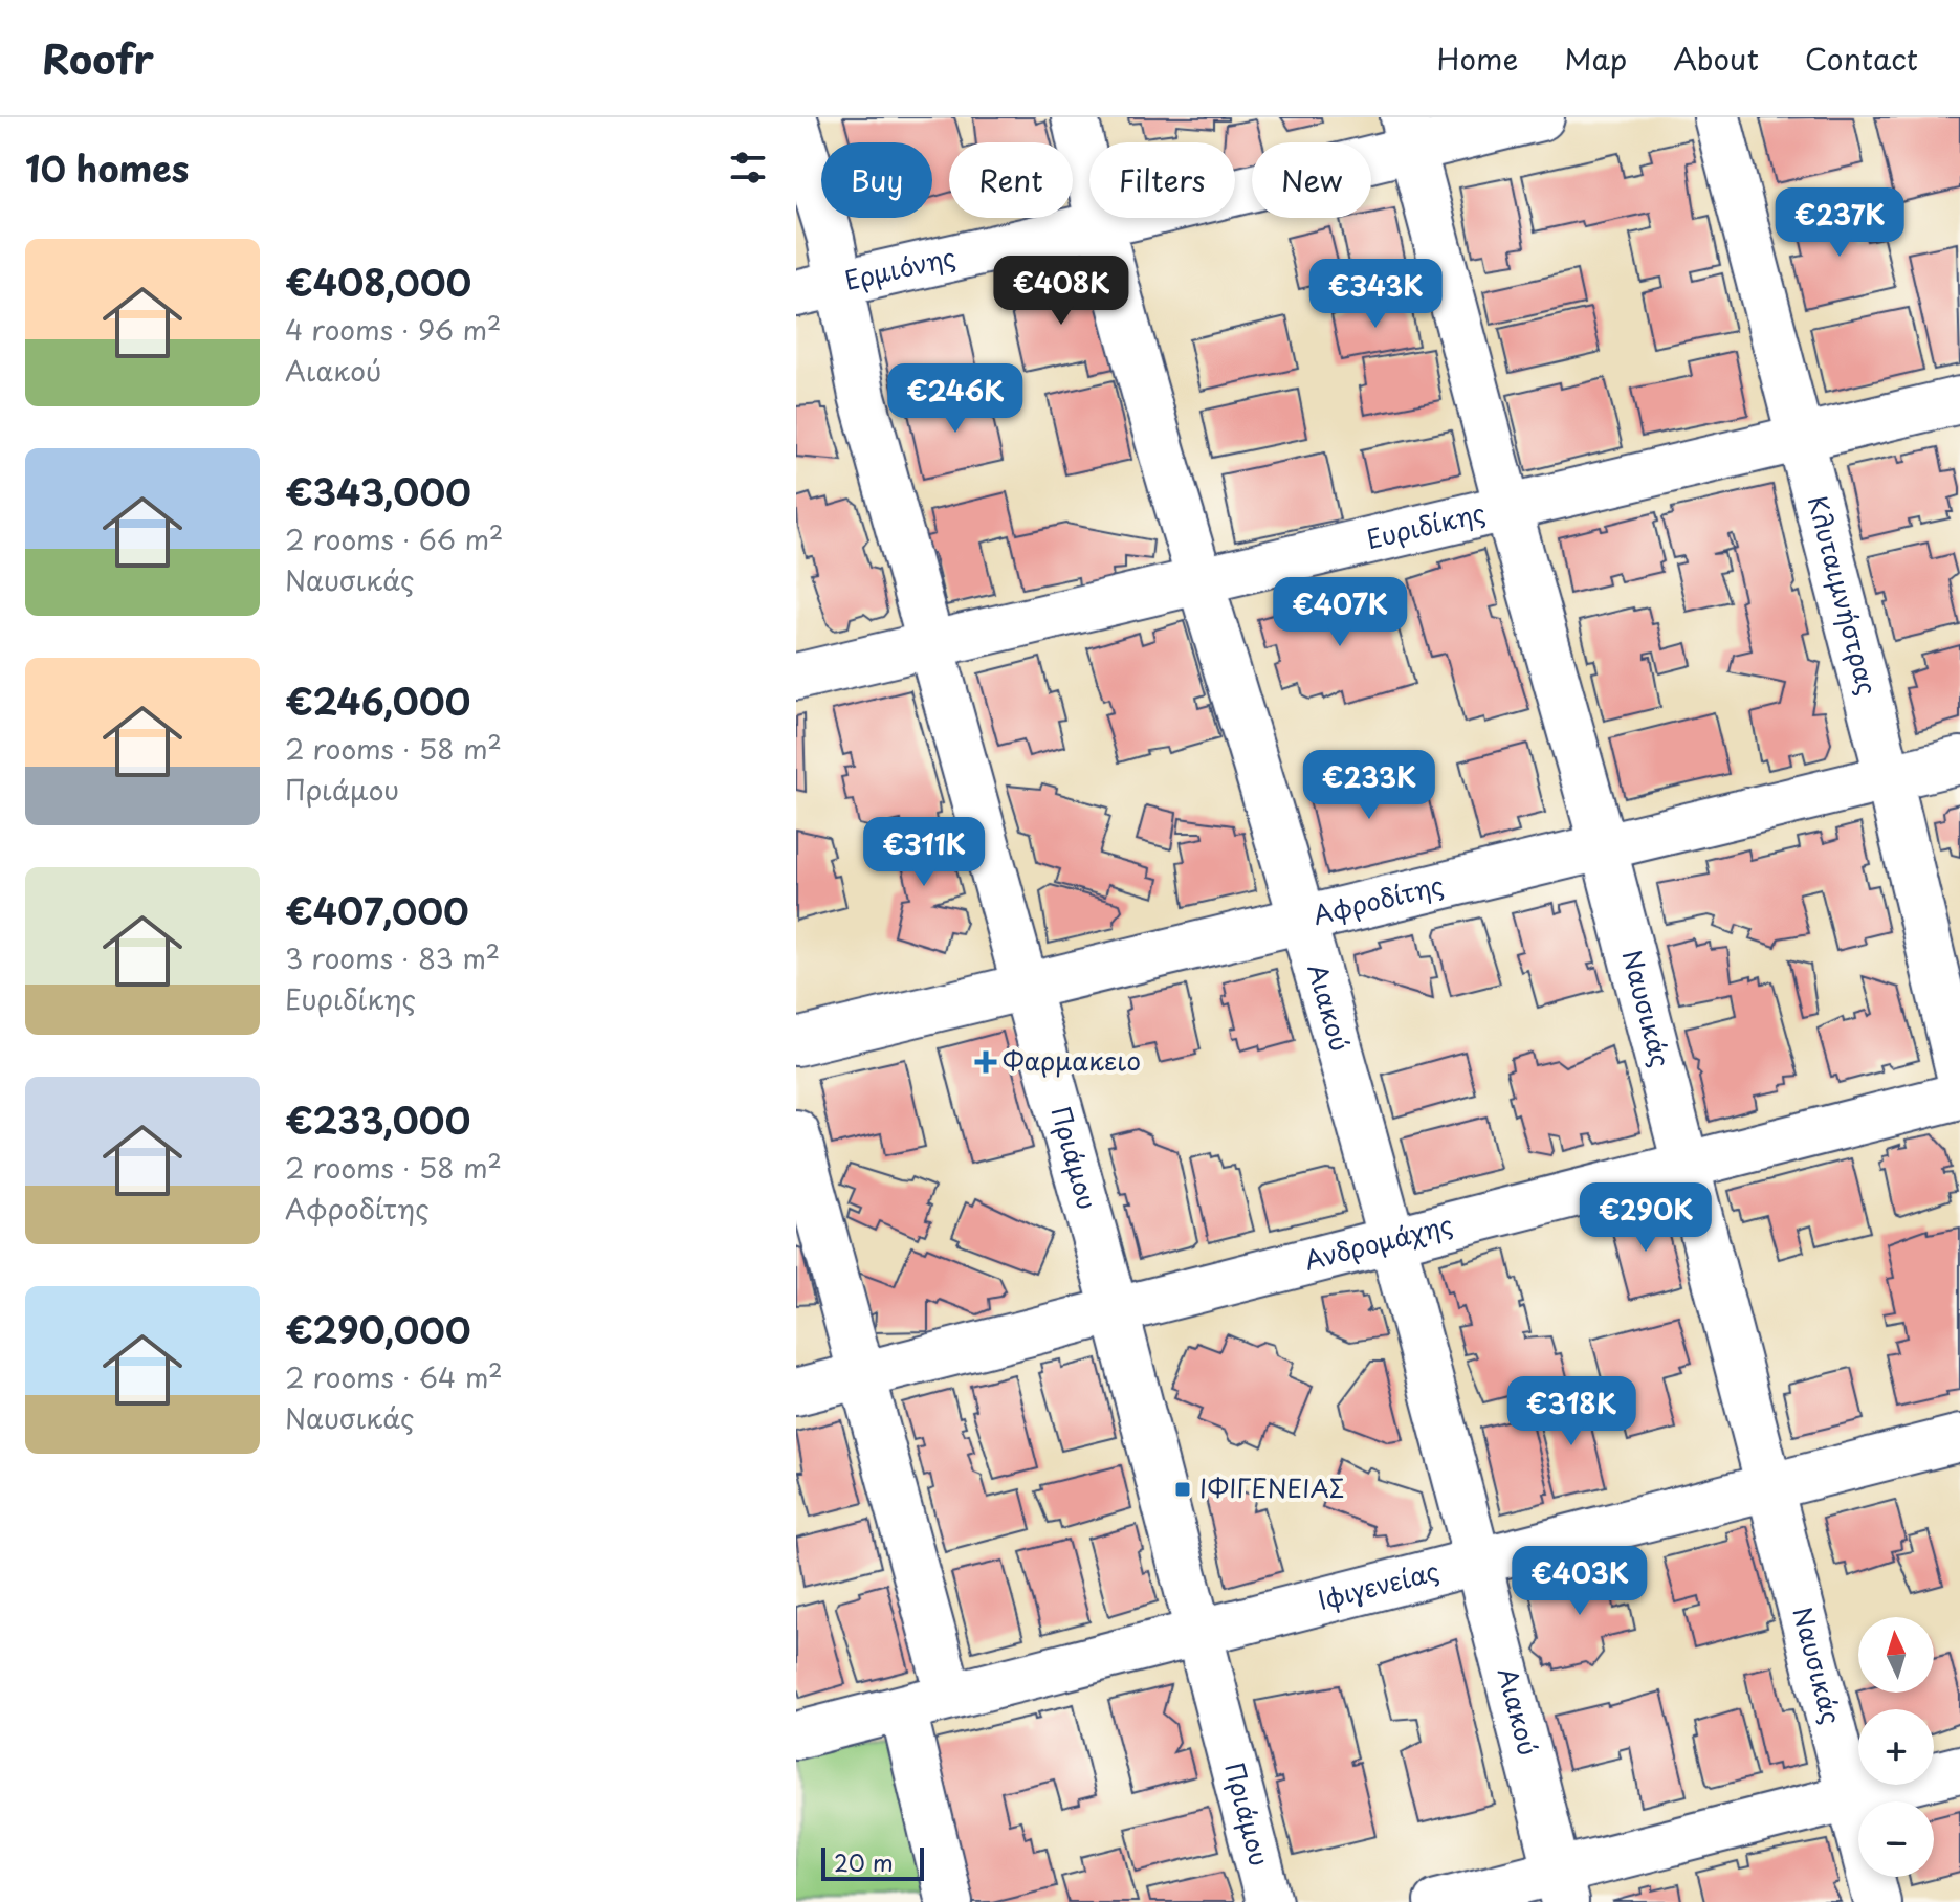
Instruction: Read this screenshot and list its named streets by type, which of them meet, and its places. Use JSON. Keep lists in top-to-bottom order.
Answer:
{
  "streets": {
    "street": [
      "Ερμιόνης",
      "Ευριδίκης",
      "Κλυταιμνήστρας",
      "Αφροδίτης",
      "Αιακού",
      "Ναυσικάς",
      "Πριάμου",
      "Ανδρομάχης",
      "Ιφιγενείας"
    ]
  },
  "crossings": [
    ["Ερμιόνης", "Αιακού"],
    ["Ερμιόνης", "Ναυσικάς"],
    ["Ερμιόνης", "Πριάμου"],
    ["Ευριδίκης", "Κλυταιμνήστρας"],
    ["Ευριδίκης", "Αιακού"],
    ["Ευριδίκης", "Ναυσικάς"],
    ["Ευριδίκης", "Πριάμου"],
    ["Κλυταιμνήστρας", "Αφροδίτης"],
    ["Αφροδίτης", "Αιακού"],
    ["Αφροδίτης", "Ναυσικάς"],
    ["Αφροδίτης", "Πριάμου"],
    ["Αιακού", "Ανδρομάχης"],
    ["Αιακού", "Ιφιγενείας"],
    ["Ναυσικάς", "Ανδρομάχης"],
    ["Ναυσικάς", "Ιφιγενείας"],
    ["Πριάμου", "Ανδρομάχης"],
    ["Πριάμου", "Ιφιγενείας"]
  ],
  "places": {
    "health": ["Φαρμακειο"],
    "transit": ["ΙΦΙΓΕΝΕΙΑΣ"]
  },
  "scale_bar": "20 m",
  "north": "top",
  "page": {
    "header": "Roofr",
    "nav": [
      "Home",
      "Map",
      "About",
      "Contact"
    ],
    "heading": "10 homes",
    "chip": [
      "Buy",
      "Rent",
      "Filters",
      "New"
    ],
    "price": [
      "€237K",
      "€408K",
      "€343K",
      "€246K",
      "€407K",
      "€233K",
      "€311K",
      "€290K",
      "€318K",
      "€403K"
    ],
    "list": [
      {
        "name": "€408,000",
        "note": "4 rooms · 96 m² · Αιακού"
      },
      {
        "name": "€343,000",
        "note": "2 rooms · 66 m² · Ναυσικάς"
      },
      {
        "name": "€246,000",
        "note": "2 rooms · 58 m² · Πριάμου"
      },
      {
        "name": "€407,000",
        "note": "3 rooms · 83 m² · Ευριδίκης"
      },
      {
        "name": "€233,000",
        "note": "2 rooms · 58 m² · Αφροδίτης"
      },
      {
        "name": "€290,000",
        "note": "2 rooms · 64 m² · Ναυσικάς"
      }
    ],
    "map_buttons": ["+", "−"],
    "scale": "20 m"
  }
}
